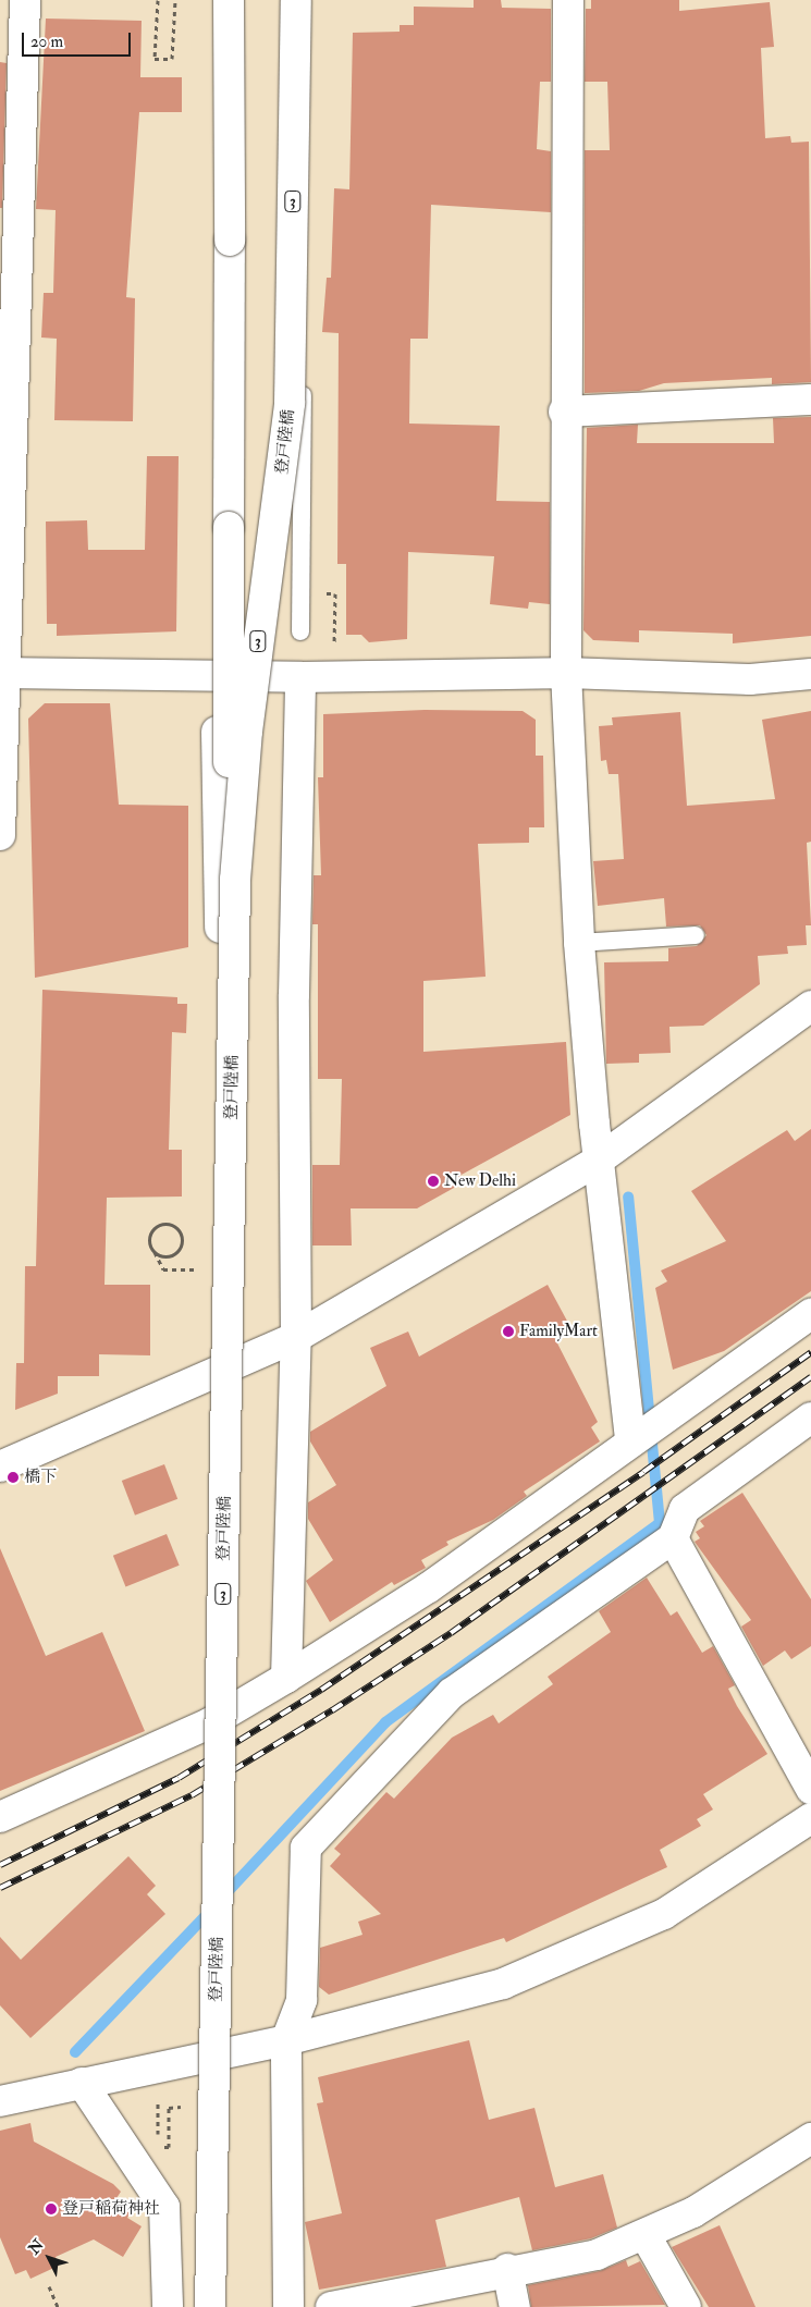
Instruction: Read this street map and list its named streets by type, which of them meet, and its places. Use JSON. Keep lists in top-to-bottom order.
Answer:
{
  "streets": {
    "street": ["3", "登戸陸橋"]
  },
  "places": [
    "New Delhi",
    "FamilyMart",
    "橋下",
    "登戸稲荷神社"
  ],
  "scale_bar": "20 m",
  "north": "top left"
}
